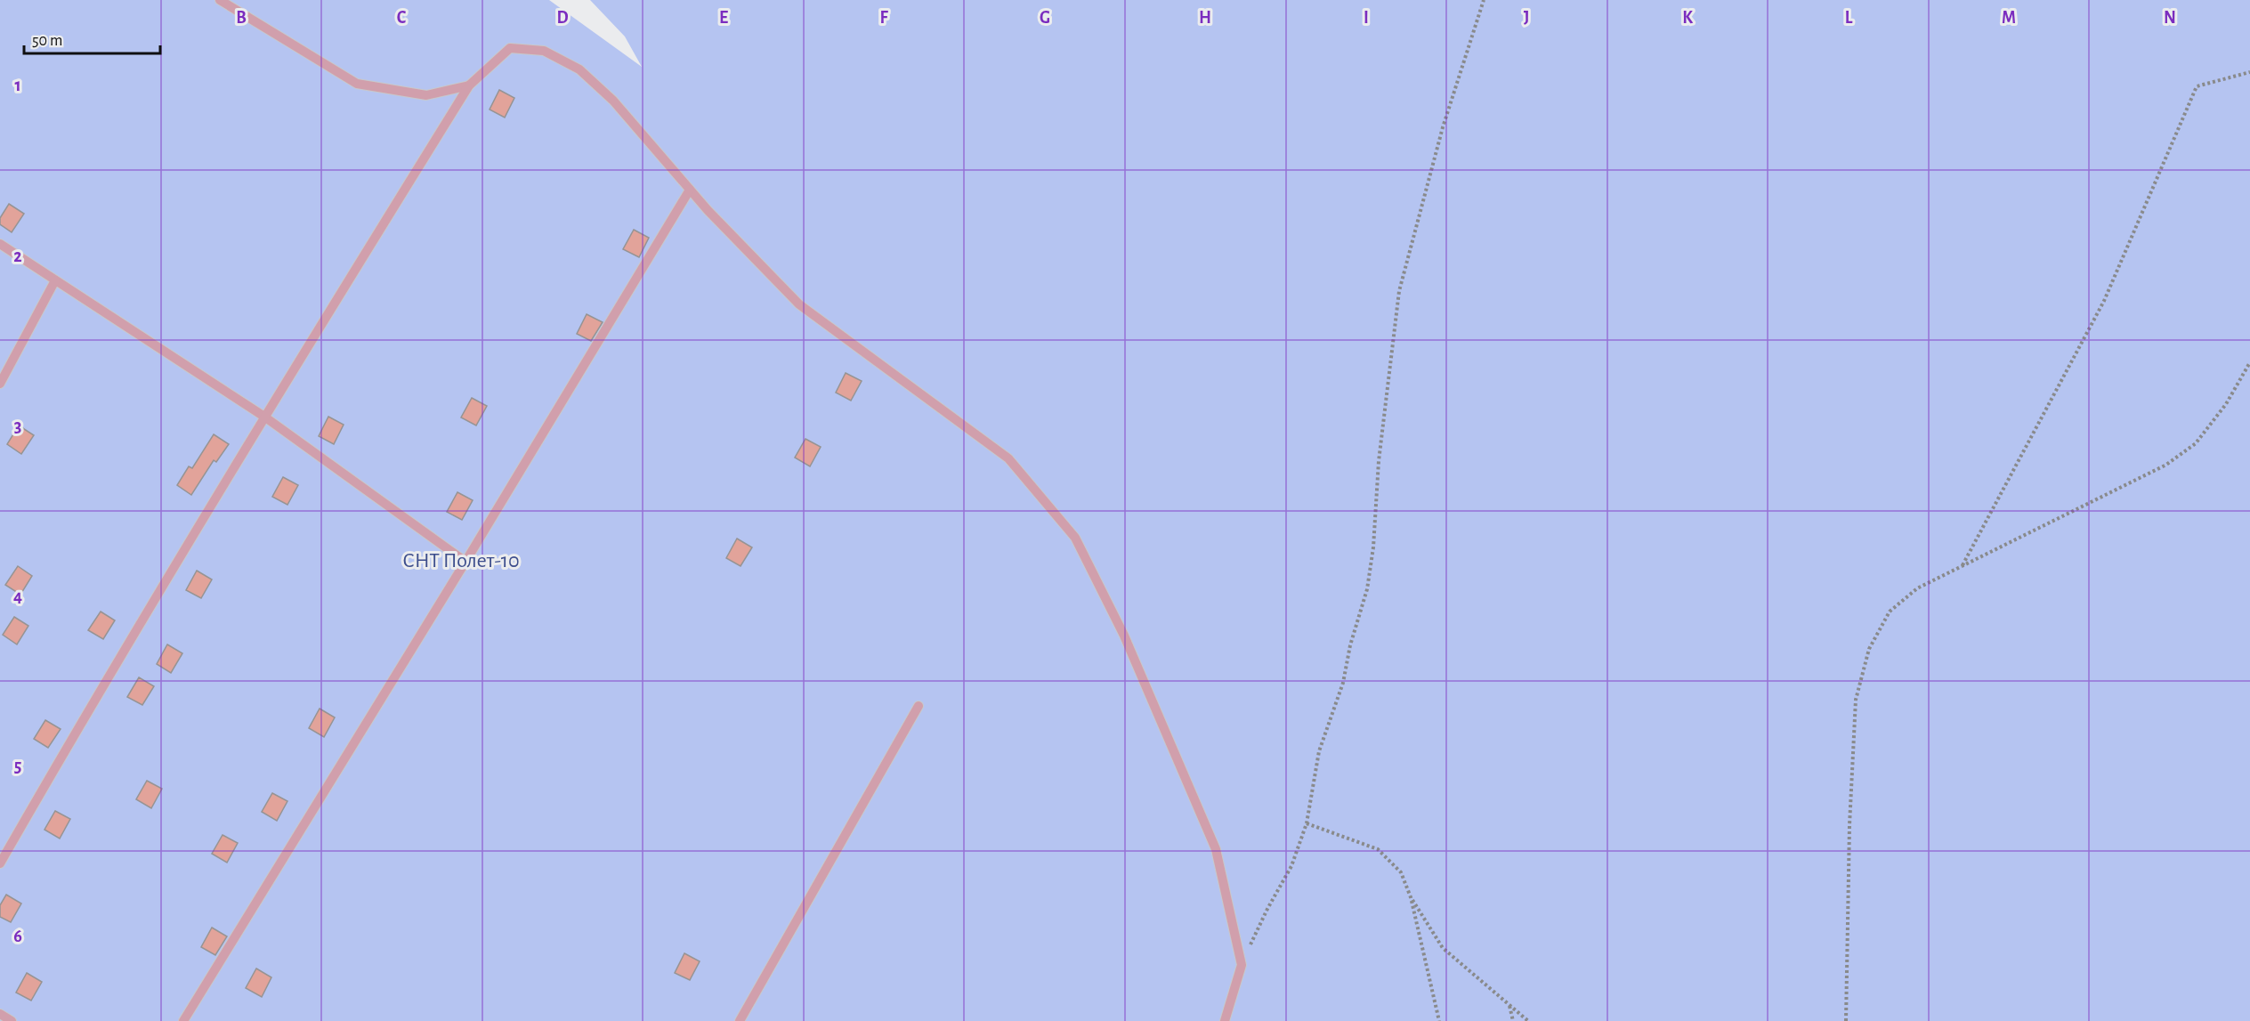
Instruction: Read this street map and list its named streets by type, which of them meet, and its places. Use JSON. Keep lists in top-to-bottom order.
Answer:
{
  "parks": ["СНТ Полет-10"],
  "scale_bar": "50 m",
  "grid": {
    "columns": [
      "B",
      "C",
      "D",
      "E",
      "F",
      "G",
      "H",
      "I",
      "J",
      "K",
      "L",
      "M",
      "N"
    ],
    "rows": [
      "1",
      "2",
      "3",
      "4",
      "5",
      "6"
    ]
  }
}
